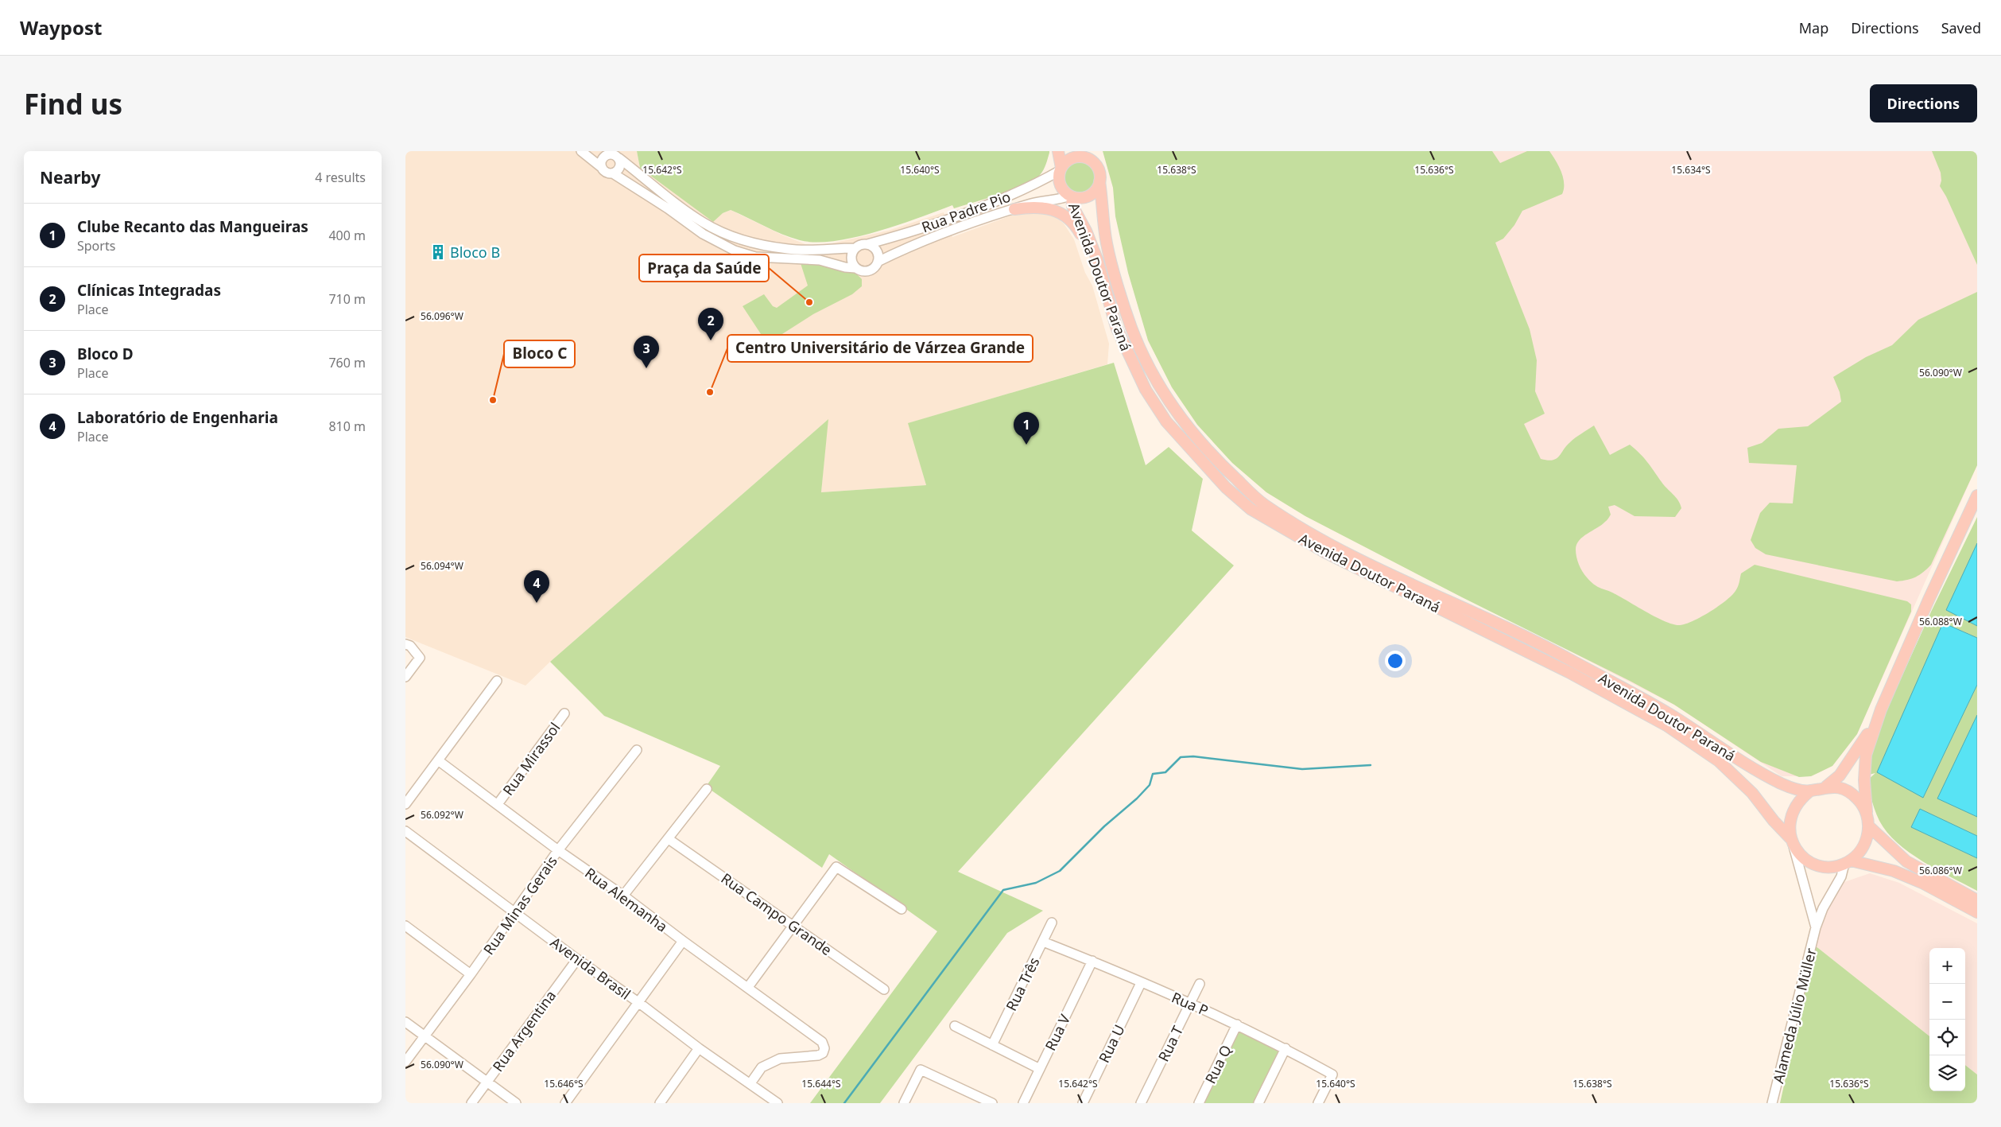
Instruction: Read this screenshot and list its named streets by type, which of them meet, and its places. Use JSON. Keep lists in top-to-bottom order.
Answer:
{
  "streets": {
    "main road": ["Avenida Doutor Paraná"],
    "street": [
      "Rua Padre Pio",
      "Rua Mirassol",
      "Rua Alemanha",
      "Rua Minas Gerais",
      "Rua Campo Grande",
      "Avenida Brasil",
      "Rua Três",
      "Rua P",
      "Alameda Júlio Müller",
      "Rua Argentina",
      "Rua V",
      "Rua U",
      "Rua T",
      "Rua Q"
    ]
  },
  "crossings": [
    ["Rua Padre Pio", "Avenida Doutor Paraná"],
    ["Avenida Doutor Paraná", "Alameda Júlio Müller"],
    ["Rua Mirassol", "Rua Alemanha"],
    ["Rua Alemanha", "Rua Minas Gerais"],
    ["Rua Alemanha", "Avenida Brasil"],
    ["Rua Minas Gerais", "Avenida Brasil"],
    ["Avenida Brasil", "Rua Argentina"],
    ["Rua Três", "Rua P"],
    ["Rua P", "Rua V"],
    ["Rua P", "Rua U"],
    ["Rua P", "Rua T"],
    ["Rua P", "Rua Q"]
  ],
  "places": {
    "building": ["Bloco B"],
    "other": ["Praça da Saúde", "Centro Universitário de Várzea Grande", "Bloco C"]
  },
  "page": {
    "header": "Waypost",
    "nav": ["Map", "Directions", "Saved"],
    "buttons": "Directions",
    "title": "Find us",
    "heading": ["Nearby", "4 results"],
    "list": [
      {
        "mark": "1",
        "name": "Clube Recanto das Mangueiras",
        "note": "Sports",
        "value": "400 m"
      },
      {
        "mark": "2",
        "name": "Clínicas Integradas",
        "note": "Place",
        "value": "710 m"
      },
      {
        "mark": "3",
        "name": "Bloco D",
        "note": "Place",
        "value": "760 m"
      },
      {
        "mark": "4",
        "name": "Laboratório de Engenharia",
        "note": "Place",
        "value": "810 m"
      }
    ],
    "pins": [
      "2",
      "3",
      "1",
      "4"
    ],
    "map_buttons": ["+", "−"]
  },
  "coordinates": [
    "15.634°S",
    "15.642°S",
    "15.640°S",
    "15.638°S",
    "15.636°S",
    "56.096°W",
    "56.090°W",
    "56.094°W",
    "56.088°W",
    "56.092°W",
    "56.086°W",
    "15.646°S",
    "15.644°S"
  ]
}
